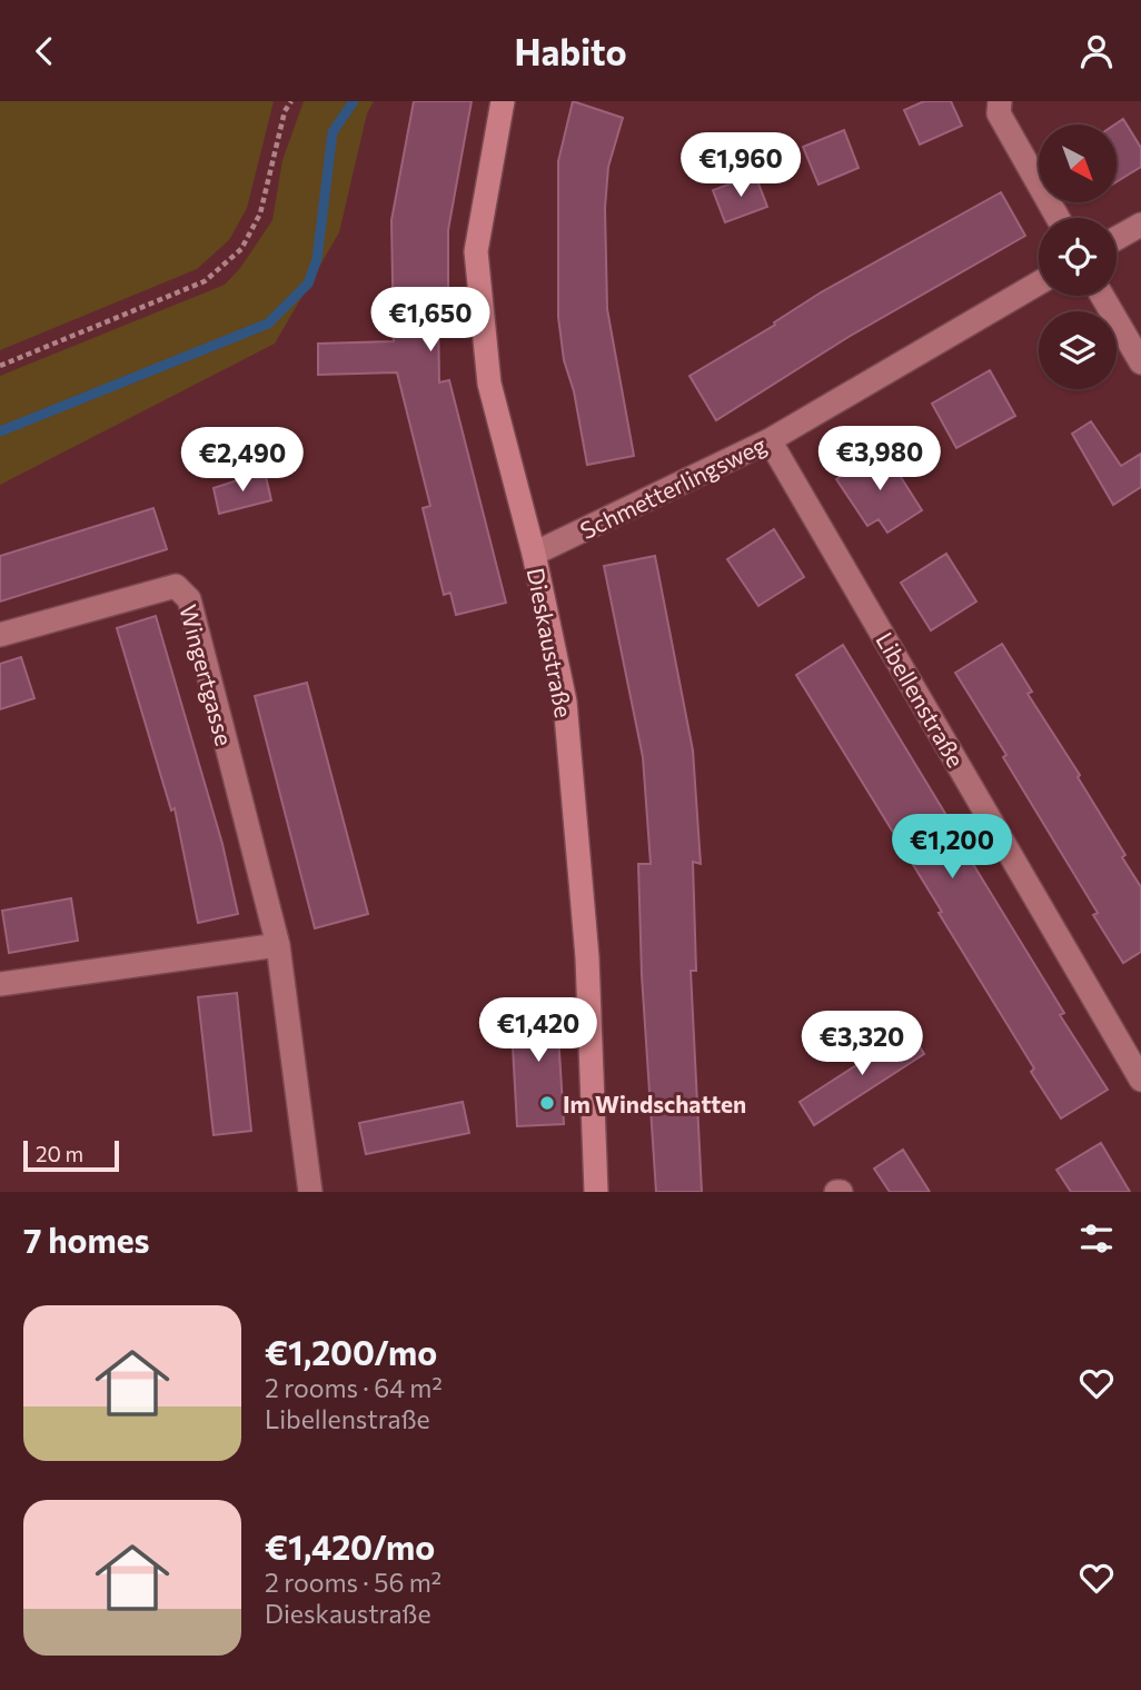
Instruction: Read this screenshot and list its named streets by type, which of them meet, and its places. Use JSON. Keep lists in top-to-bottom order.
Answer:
{
  "streets": {
    "main road": ["Dieskaustraße"],
    "street": ["Schmetterlingsweg", "Wingertgasse", "Libellenstraße"]
  },
  "crossings": [
    ["Schmetterlingsweg", "Dieskaustraße"],
    ["Schmetterlingsweg", "Libellenstraße"]
  ],
  "places": ["Im Windschatten"],
  "scale_bar": "20 m",
  "north": "bottom right",
  "page": {
    "header": "Habito",
    "price": [
      "€1,960",
      "€1,650",
      "€3,980",
      "€2,490",
      "€1,200",
      "€1,420",
      "€3,320"
    ],
    "scale": "20 m",
    "heading": "7 homes",
    "list": [
      {
        "name": "€1,200/mo",
        "note": "2 rooms · 64 m² · Libellenstraße"
      },
      {
        "name": "€1,420/mo",
        "note": "2 rooms · 56 m² · Dieskaustraße"
      }
    ]
  }
}
